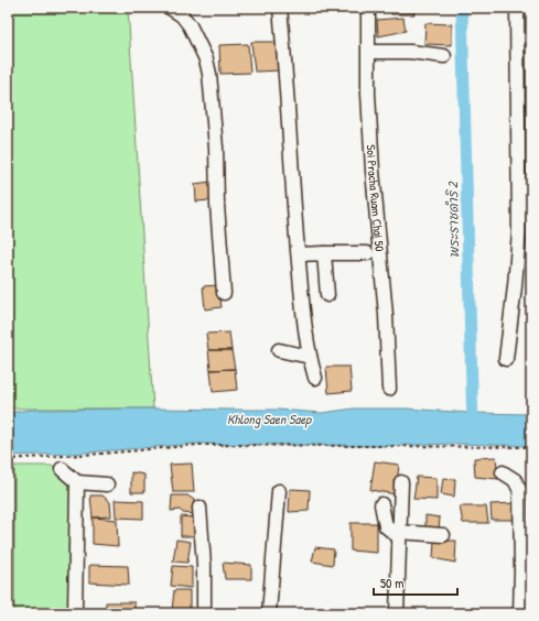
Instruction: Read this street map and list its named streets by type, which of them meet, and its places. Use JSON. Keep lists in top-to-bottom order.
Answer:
{
  "streets": {
    "street": ["Soi Pracha Ruam Chai 50"]
  },
  "water": ["พระราชดำริ 2", "Khlong Saen Saep"],
  "scale_bar": "50 m"
}
